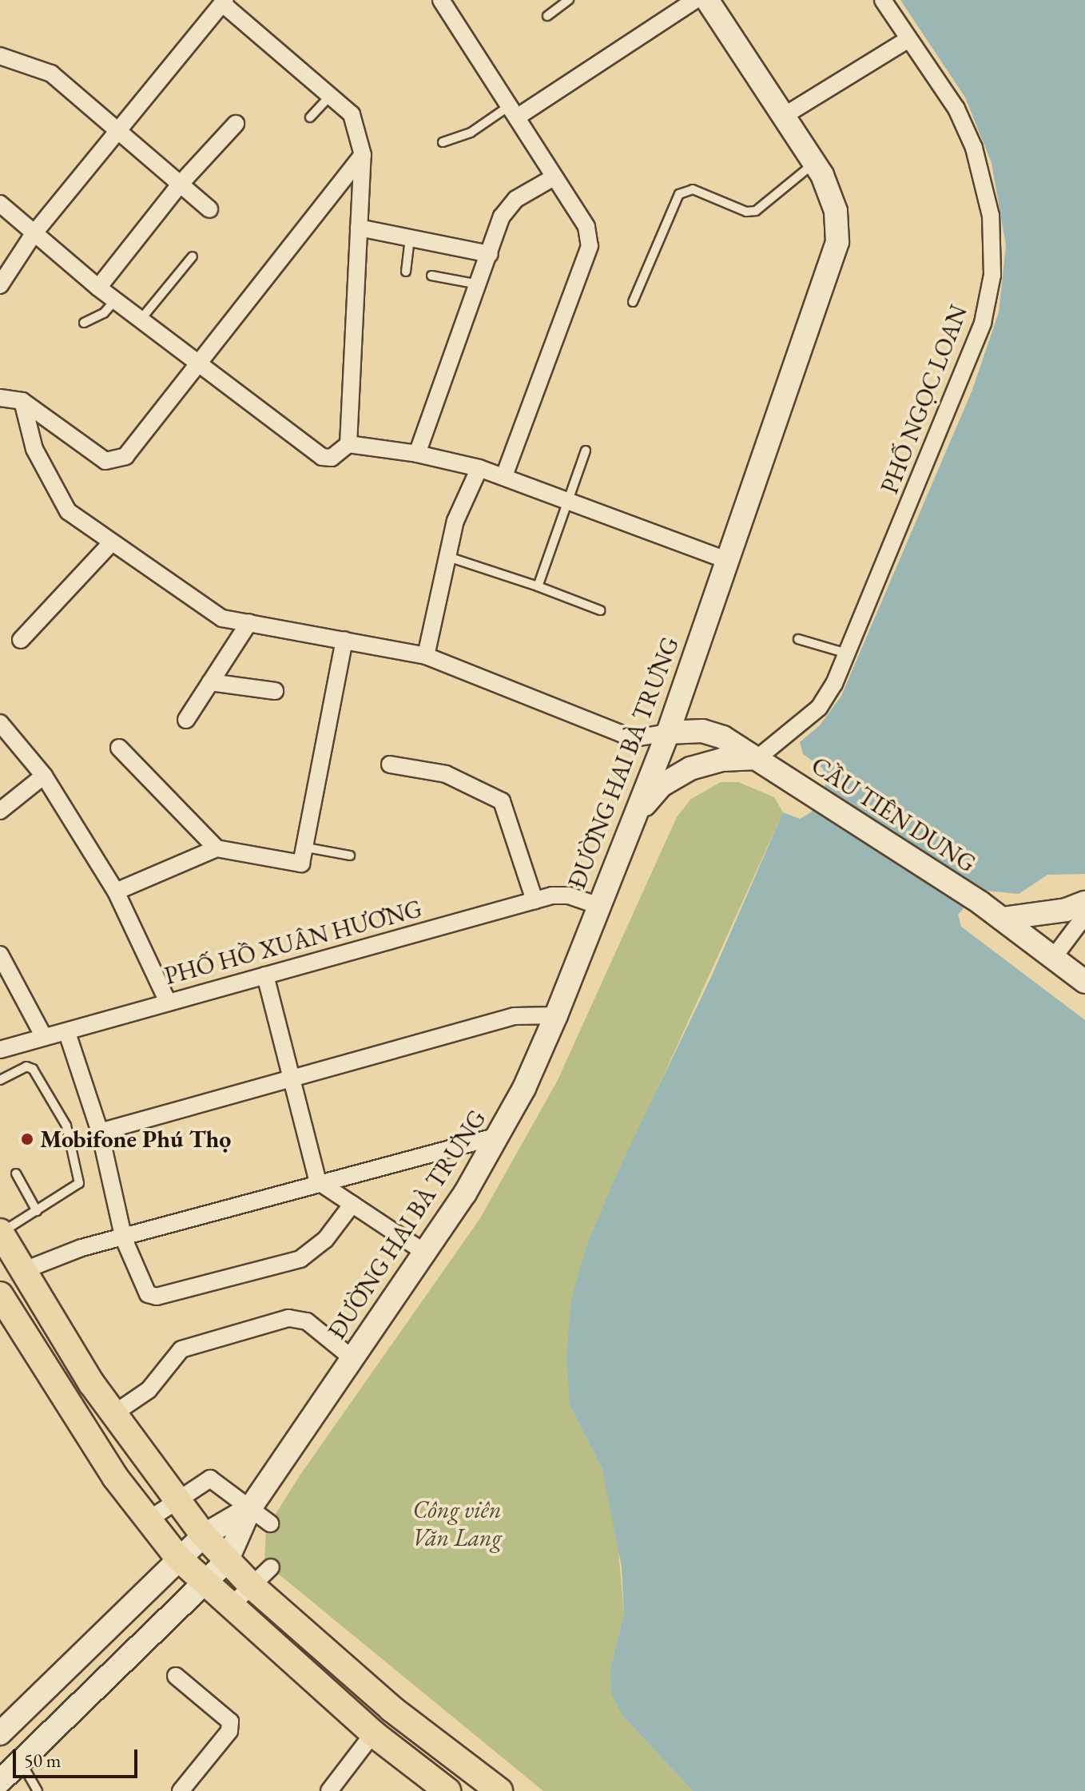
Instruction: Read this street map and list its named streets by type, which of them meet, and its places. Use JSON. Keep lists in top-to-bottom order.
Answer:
{
  "streets": {
    "street": [
      "PHỐ NGỌC LOAN",
      "ĐƯỜNG HAI BÀ TRƯNG",
      "CẦU TIÊN DUNG",
      "PHỐ HỒ XUÂN HƯƠNG"
    ]
  },
  "crossings": [
    ["PHỐ NGỌC LOAN", "CẦU TIÊN DUNG"],
    ["ĐƯỜNG HAI BÀ TRƯNG", "CẦU TIÊN DUNG"],
    ["ĐƯỜNG HAI BÀ TRƯNG", "PHỐ HỒ XUÂN HƯƠNG"]
  ],
  "parks": ["Công viên Văn Lang"],
  "places": ["Mobifone Phú Thọ"],
  "scale_bar": "50 m"
}
